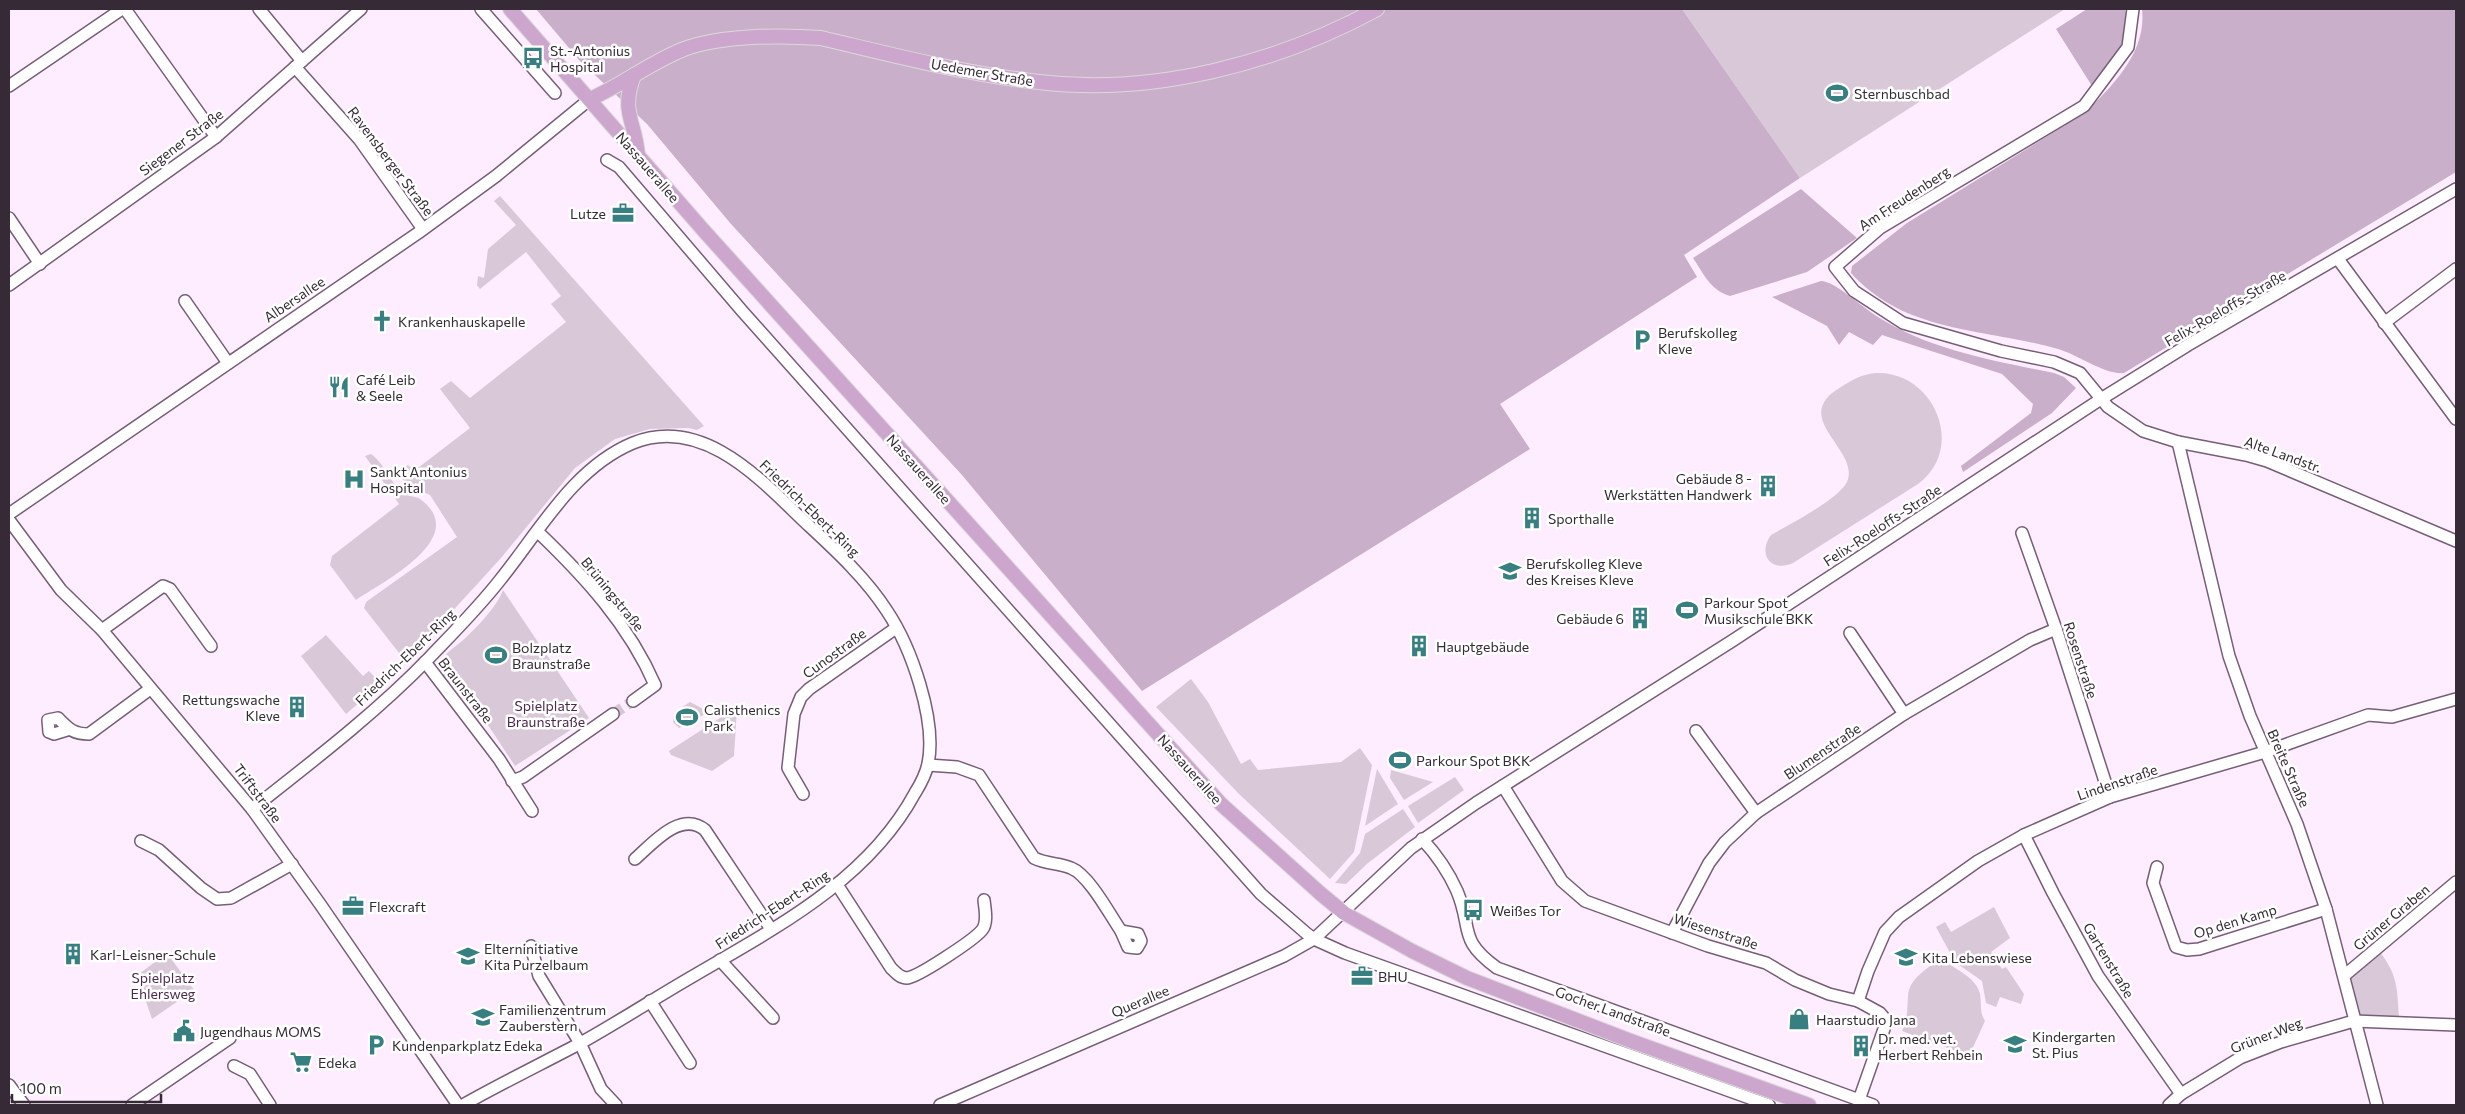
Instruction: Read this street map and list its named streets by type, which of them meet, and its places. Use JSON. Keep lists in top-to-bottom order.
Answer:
{
  "streets": {
    "main road": ["Uedemer Straße", "Nassauerallee", "Gocher Landstraße"],
    "street": [
      "Siegener Straße",
      "Ravensberger Straße",
      "Am Freudenberg",
      "Albersallee",
      "Felix-Roeloffs-Straße",
      "Alte Landstr.",
      "Friedrich-Ebert-Ring",
      "Brüningstraße",
      "Cunostraße",
      "Rosenstraße",
      "Braunstraße",
      "Blumenstraße",
      "Breite Straße",
      "Lindenstraße",
      "Triftstraße",
      "Grüner Graben",
      "Op den Kamp",
      "Wiesenstraße",
      "Gartenstraße",
      "Querallee",
      "Grüner Weg"
    ]
  },
  "crossings": [
    ["Uedemer Straße", "Nassauerallee"],
    ["Uedemer Straße", "Albersallee"],
    ["Siegener Straße", "Ravensberger Straße"],
    ["Ravensberger Straße", "Albersallee"],
    ["Nassauerallee", "Albersallee"],
    ["Nassauerallee", "Felix-Roeloffs-Straße"],
    ["Nassauerallee", "Querallee"],
    ["Nassauerallee", "Gocher Landstraße"],
    ["Am Freudenberg", "Felix-Roeloffs-Straße"],
    ["Am Freudenberg", "Alte Landstr."],
    ["Felix-Roeloffs-Straße", "Alte Landstr."],
    ["Felix-Roeloffs-Straße", "Wiesenstraße"],
    ["Felix-Roeloffs-Straße", "Querallee"],
    ["Felix-Roeloffs-Straße", "Gocher Landstraße"],
    ["Alte Landstr.", "Breite Straße"],
    ["Friedrich-Ebert-Ring", "Brüningstraße"],
    ["Friedrich-Ebert-Ring", "Cunostraße"],
    ["Friedrich-Ebert-Ring", "Braunstraße"],
    ["Friedrich-Ebert-Ring", "Triftstraße"],
    ["Rosenstraße", "Blumenstraße"],
    ["Rosenstraße", "Lindenstraße"],
    ["Blumenstraße", "Wiesenstraße"],
    ["Breite Straße", "Lindenstraße"],
    ["Breite Straße", "Grüner Graben"],
    ["Breite Straße", "Op den Kamp"],
    ["Breite Straße", "Grüner Weg"],
    ["Lindenstraße", "Wiesenstraße"],
    ["Lindenstraße", "Gartenstraße"],
    ["Wiesenstraße", "Gocher Landstraße"],
    ["Gartenstraße", "Grüner Weg"],
    ["Querallee", "Gocher Landstraße"]
  ],
  "parks": ["Spielplatz Braunstraße", "Spielplatz Ehlersweg"],
  "places": {
    "bus stop": ["St.-Antonius Hospital", "Weißes Tor"],
    "sports": [
      "Sternbuschbad",
      "Parkour Spot Musikschule BKK",
      "Bolzplatz Braunstraße",
      "Calisthenics Park",
      "Parkour Spot BKK"
    ],
    "office": ["Lutze", "Flexcraft", "BHU"],
    "church": ["Krankenhauskapelle"],
    "parking": ["Berufskolleg Kleve", "Kundenparkplatz Edeka"],
    "restaurant": ["Café Leib & Seele"],
    "hospital": ["Sankt Antonius Hospital"],
    "building": [
      "Gebäude 8 - Werkstätten Handwerk",
      "Sporthalle",
      "Gebäude 6",
      "Hauptgebäude",
      "Rettungswache Kleve",
      "Karl-Leisner-Schule",
      "Dr. med. vet. Herbert Rehbein"
    ],
    "school or university": [
      "Berufskolleg Kleve des Kreises Kleve",
      "Elterninitiative Kita Purzelbaum",
      "Kita Lebenswiese",
      "Familienzentrum Zauberstern",
      "Kindergarten St. Pius"
    ],
    "shop": ["Haarstudio Jana"],
    "public building": ["Jugendhaus MOMS"],
    "supermarket": ["Edeka"]
  },
  "scale_bar": "100 m"
}
